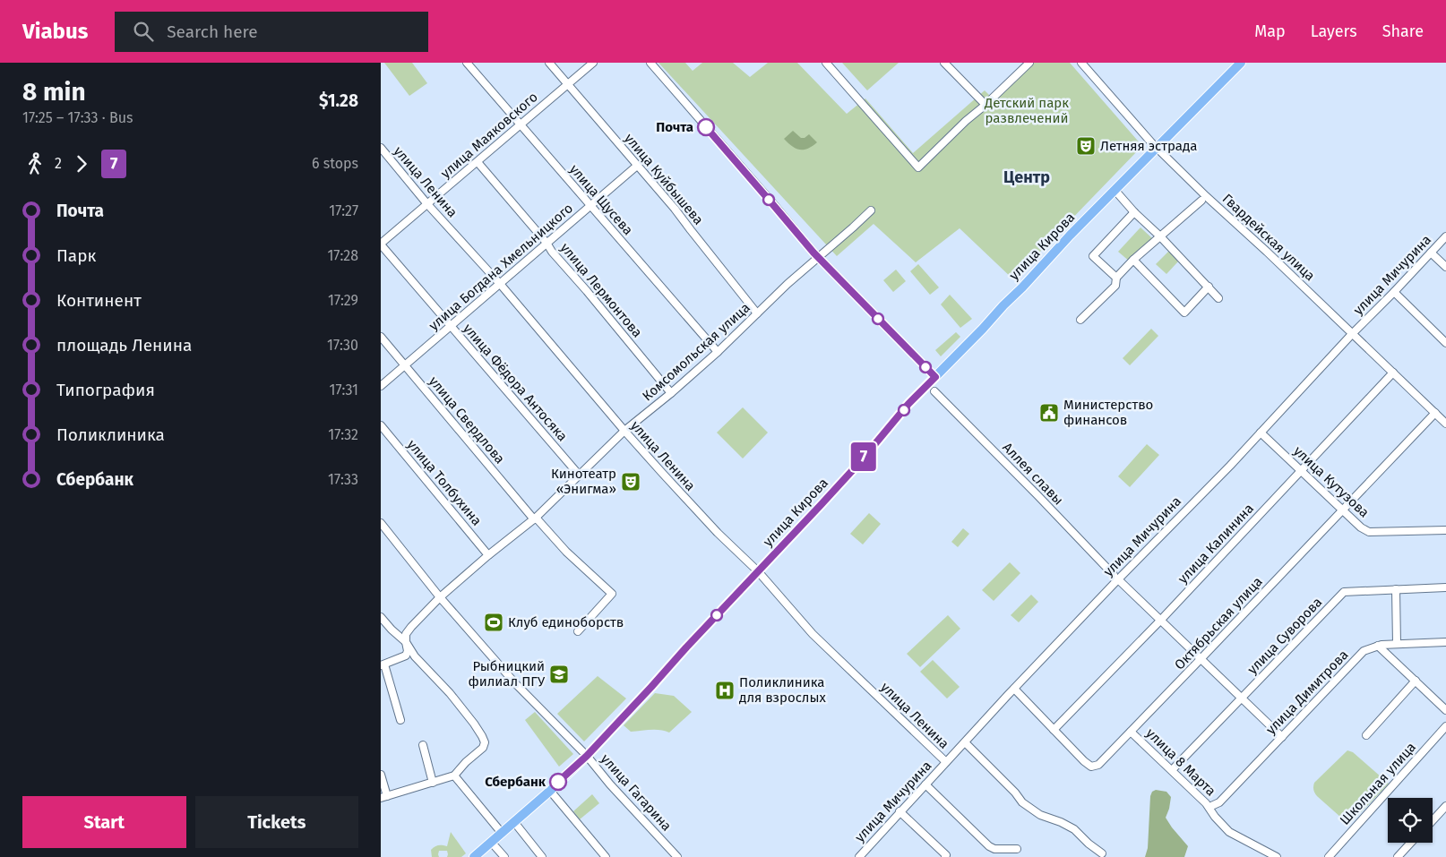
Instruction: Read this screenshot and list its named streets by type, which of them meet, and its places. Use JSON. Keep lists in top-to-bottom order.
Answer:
{
  "streets": {
    "main road": ["улица Кирова"],
    "street": [
      "улица Маяковского",
      "улица Куйбышева",
      "улица Ленина",
      "улица Щусева",
      "Гвардейская улица",
      "улица Богдана Хмельницкого",
      "улица Мичурина",
      "улица Лермонтова",
      "Комсомольская улица",
      "улица Фёдора Антосяка",
      "улица Свердлова",
      "Аллея славы",
      "улица Кутузова",
      "улица Толбухина",
      "улица Калинина",
      "Октябрьская улица",
      "улица Суворова",
      "улица Димитрова",
      "улица 8 Марта",
      "Школьная улица",
      "улица Гагарина"
    ]
  },
  "crossings": [
    ["улица Маяковского", "улица Куйбышева"],
    ["улица Маяковского", "улица Ленина"],
    ["улица Маяковского", "улица Щусева"],
    ["улица Маяковского", "улица Лермонтова"],
    ["улица Маяковского", "улица Фёдора Антосяка"],
    ["улица Куйбышева", "улица Богдана Хмельницкого"],
    ["улица Куйбышева", "Комсомольская улица"],
    ["улица Ленина", "улица Кирова"],
    ["улица Ленина", "улица Богдана Хмельницкого"],
    ["улица Ленина", "улица Мичурина"],
    ["улица Ленина", "Комсомольская улица"],
    ["улица Щусева", "улица Богдана Хмельницкого"],
    ["улица Щусева", "Комсомольская улица"],
    ["Гвардейская улица", "улица Кирова"],
    ["Гвардейская улица", "улица Мичурина"],
    ["Гвардейская улица", "улица Калинина"],
    ["Гвардейская улица", "Октябрьская улица"],
    ["улица Кирова", "улица Гагарина"],
    ["улица Богдана Хмельницкого", "улица Лермонтова"],
    ["улица Богдана Хмельницкого", "улица Фёдора Антосяка"],
    ["улица Богдана Хмельницкого", "улица Свердлова"],
    ["улица Мичурина", "Аллея славы"],
    ["улица Мичурина", "улица Кутузова"],
    ["улица Мичурина", "Октябрьская улица"],
    ["улица Лермонтова", "Комсомольская улица"],
    ["Комсомольская улица", "улица Фёдора Антосяка"],
    ["Комсомольская улица", "улица Свердлова"],
    ["Комсомольская улица", "улица Толбухина"],
    ["Комсомольская улица", "улица Гагарина"],
    ["Аллея славы", "улица Калинина"],
    ["Аллея славы", "Октябрьская улица"],
    ["Аллея славы", "улица Суворова"],
    ["Аллея славы", "улица Димитрова"],
    ["улица Кутузова", "улица Калинина"],
    ["улица Кутузова", "Октябрьская улица"],
    ["улица Калинина", "Октябрьская улица"],
    ["Октябрьская улица", "улица 8 Марта"],
    ["улица Суворова", "улица 8 Марта"],
    ["улица Димитрова", "улица 8 Марта"]
  ],
  "districts": ["Центр"],
  "parks": ["Детский парк развлечений"],
  "places": {
    "other": ["Почта", "Сбербанк"],
    "theatre": ["Летняя эстрада", "Кинотеатр «Энигма»"],
    "public building": ["Министерство финансов"],
    "sports": ["Клуб единоборств"],
    "school or university": ["Рыбницкий филиал ПГУ"],
    "hospital": ["Поликлиника для взрослых"]
  },
  "lines": ["bus line 7"],
  "page": {
    "header": "Viabus",
    "search": "Search here",
    "nav": ["Map", "Layers", "Share"],
    "heading": ["8 min", "17:25 – 17:33 · Bus", "$1.28"],
    "on_map": "7",
    "legs": ["2", "7", "6 stops"],
    "list": [
      {
        "name": "Почта",
        "value": "17:27"
      },
      {
        "name": "Парк",
        "value": "17:28"
      },
      {
        "name": "Континент",
        "value": "17:29"
      },
      {
        "name": "площадь Ленина",
        "value": "17:30"
      },
      {
        "name": "Типография",
        "value": "17:31"
      },
      {
        "name": "Поликлиника",
        "value": "17:32"
      },
      {
        "name": "Сбербанк",
        "value": "17:33"
      }
    ],
    "buttons": ["Start", "Tickets"]
  }
}
